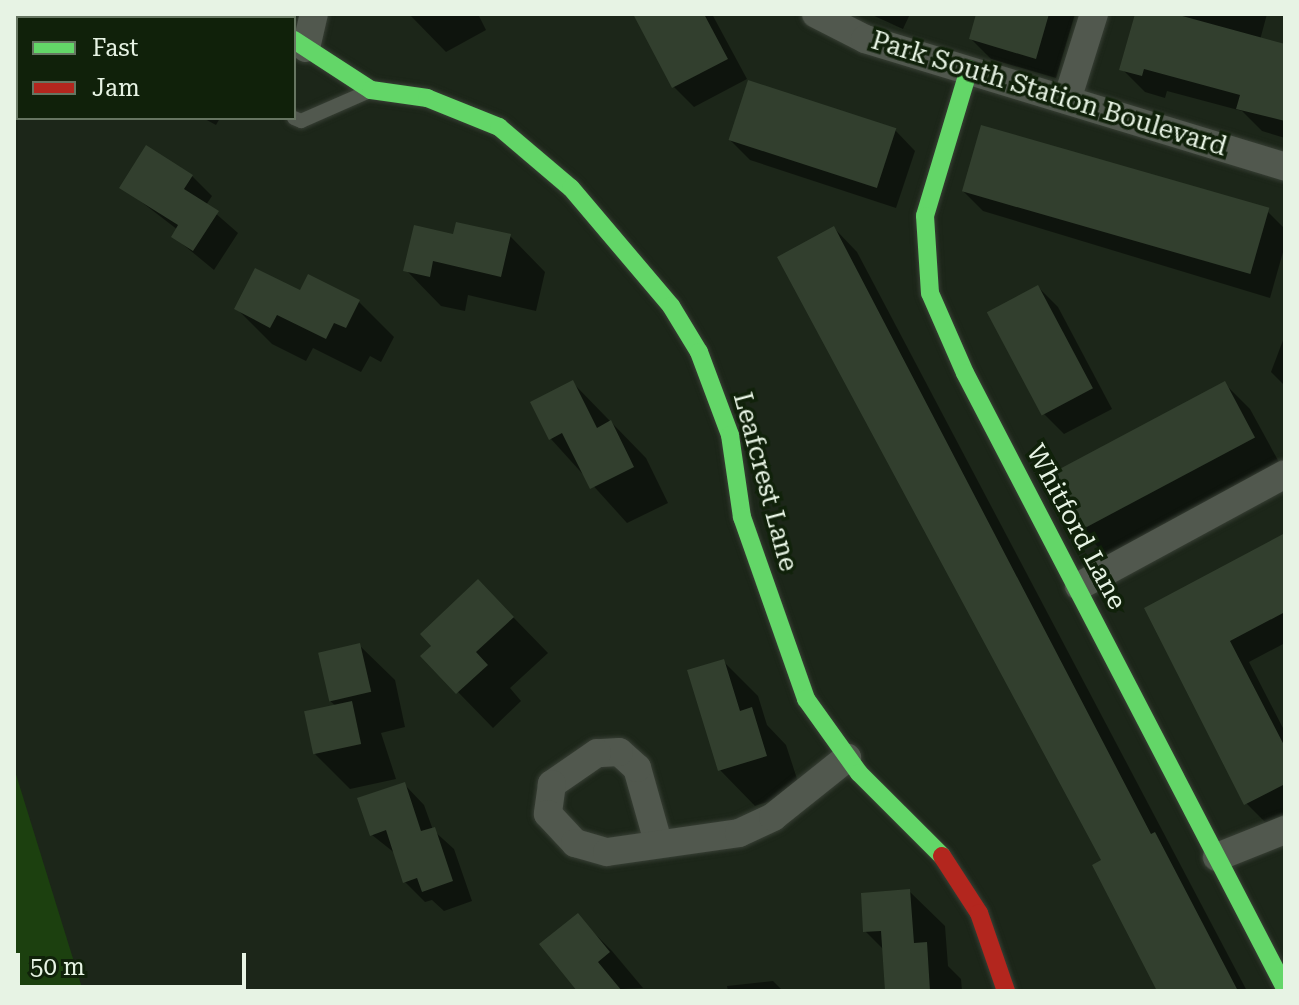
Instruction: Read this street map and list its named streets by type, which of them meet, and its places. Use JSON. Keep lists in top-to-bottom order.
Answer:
{
  "streets": {
    "street": ["Park South Station Boulevard", "Leafcrest Lane", "Whitford Lane"]
  },
  "crossings": [
    ["Park South Station Boulevard", "Whitford Lane"]
  ],
  "legend": ["Fast", "Jam"],
  "scale_bar": "50 m"
}
